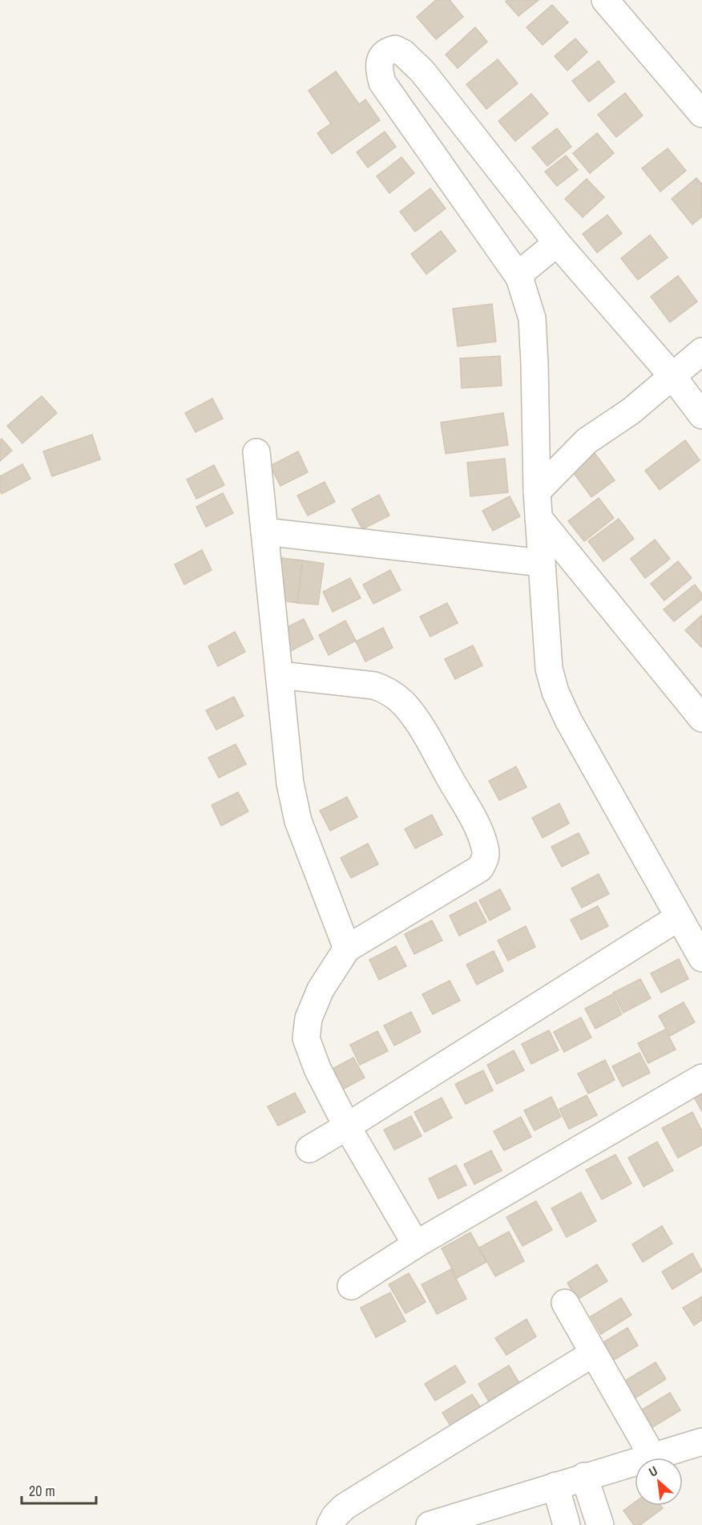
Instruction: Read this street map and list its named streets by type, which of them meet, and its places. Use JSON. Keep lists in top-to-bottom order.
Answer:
{
  "scale_bar": "20 m",
  "north": "top left"
}
